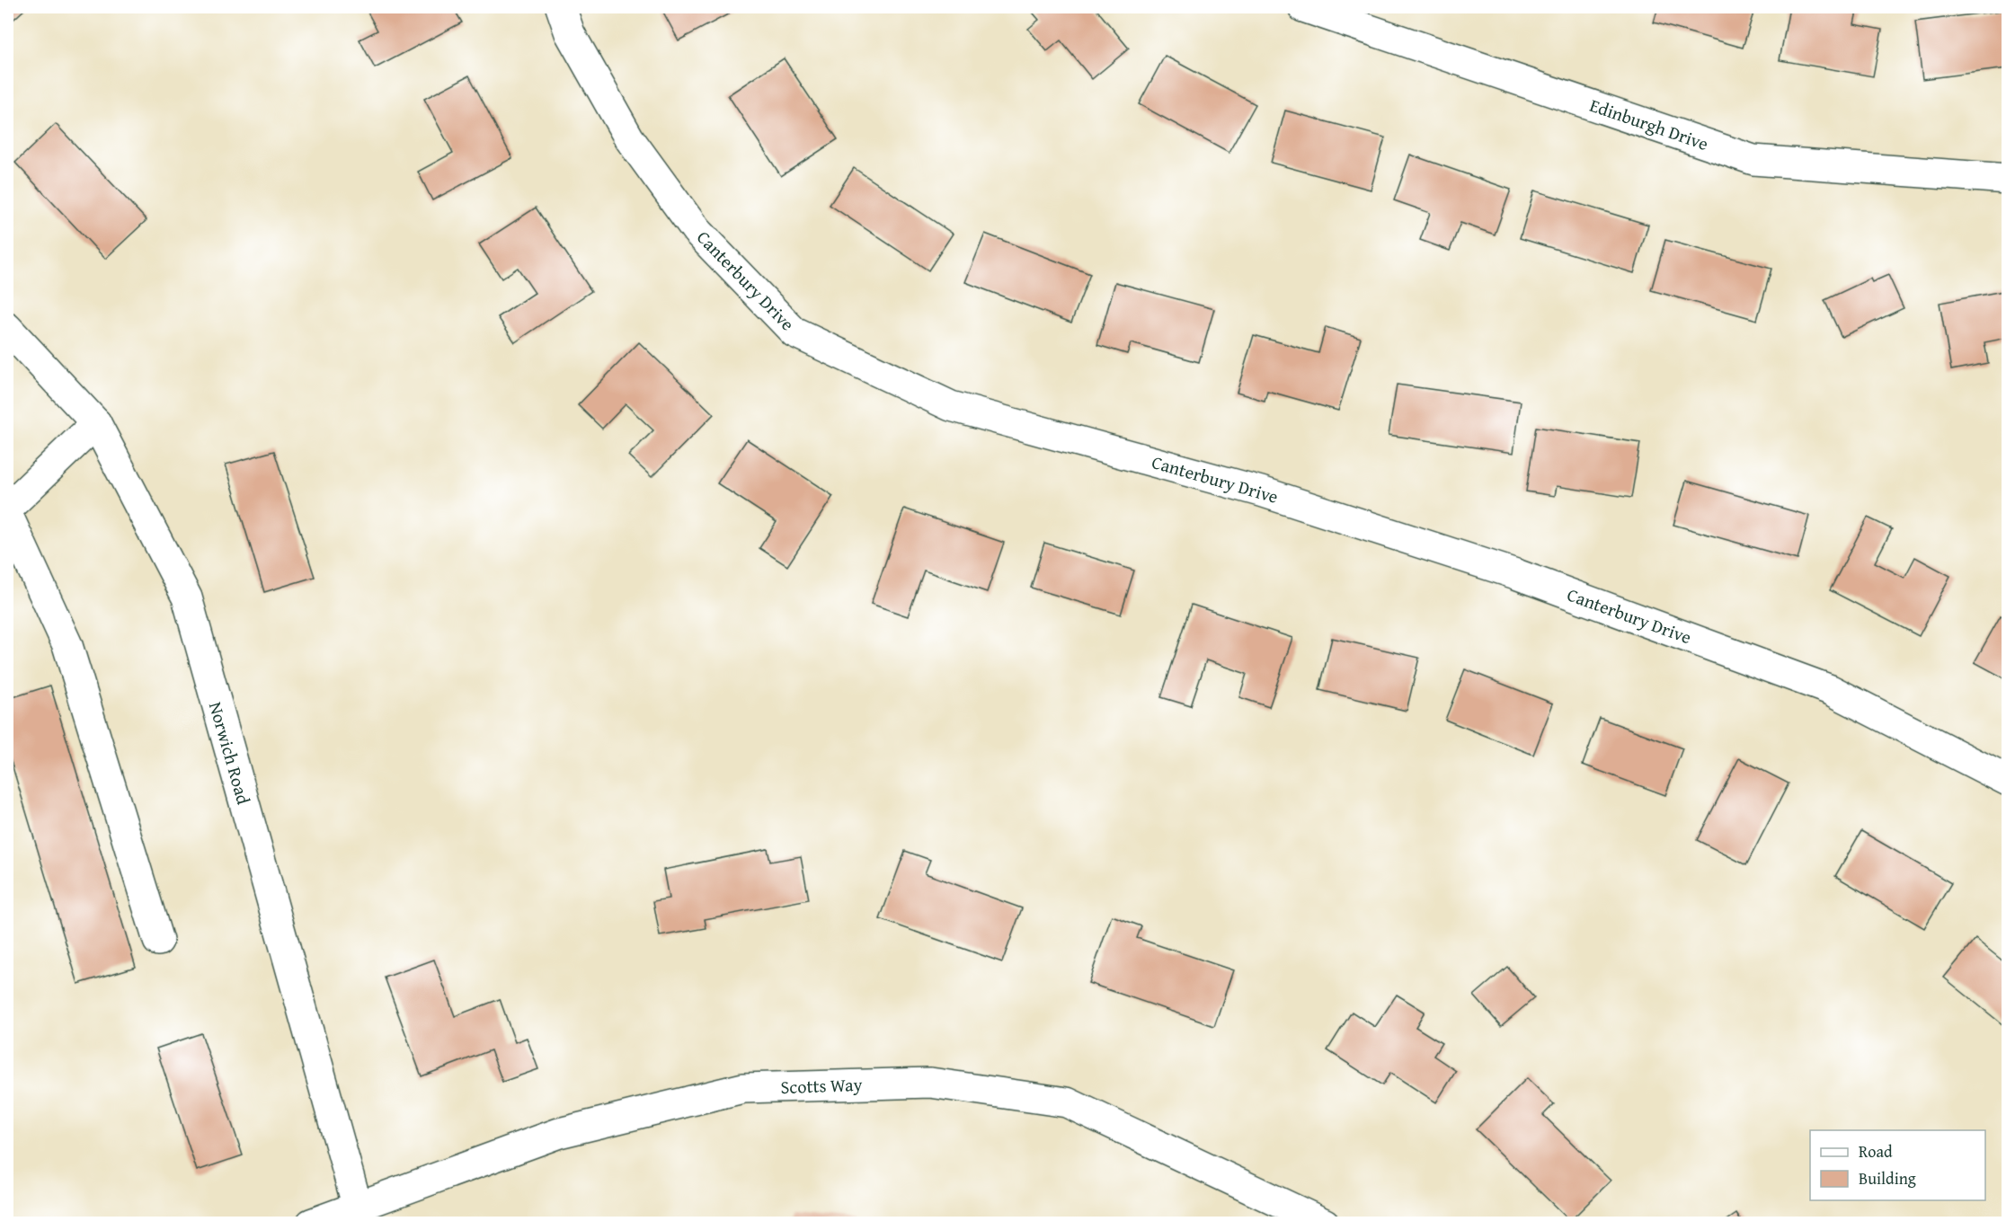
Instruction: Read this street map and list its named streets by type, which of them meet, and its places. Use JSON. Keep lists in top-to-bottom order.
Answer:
{
  "streets": {
    "street": [
      "Edinburgh Drive",
      "Canterbury Drive",
      "Norwich Road",
      "Scotts Way"
    ]
  },
  "crossings": [
    ["Norwich Road", "Scotts Way"]
  ],
  "legend": ["Road", "Building"]
}
